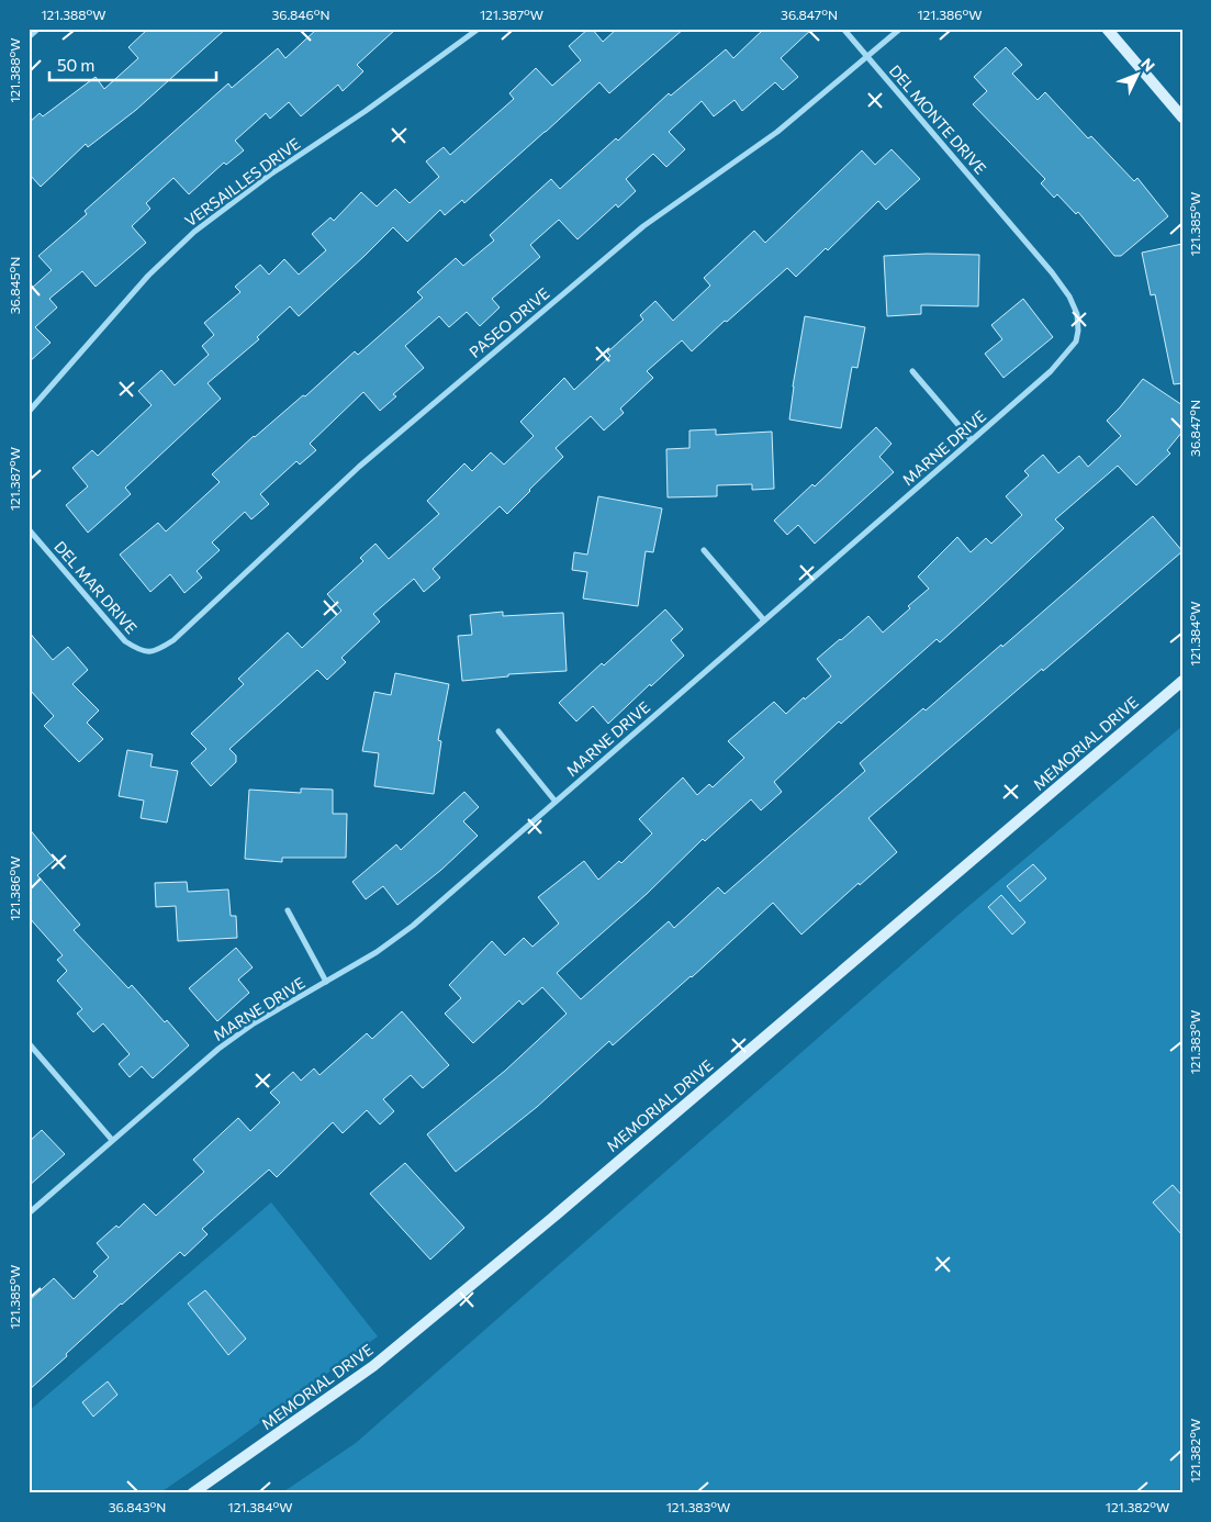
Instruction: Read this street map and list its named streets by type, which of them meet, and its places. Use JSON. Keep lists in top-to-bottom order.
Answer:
{
  "streets": {
    "street": [
      "DEL MONTE DRIVE",
      "VERSAILLES DRIVE",
      "PASEO DRIVE",
      "MARNE DRIVE",
      "DEL MAR DRIVE",
      "MEMORIAL DRIVE"
    ]
  },
  "crossings": [
    ["DEL MONTE DRIVE", "PASEO DRIVE"],
    ["DEL MONTE DRIVE", "MARNE DRIVE"],
    ["PASEO DRIVE", "DEL MAR DRIVE"]
  ],
  "scale_bar": "50 m",
  "north": "top right",
  "coordinates": [
    "121.388°W",
    "36.846°N",
    "121.387°W",
    "36.847°N",
    "121.386°W",
    "121.385°W",
    "36.845°N",
    "121.384°W",
    "121.383°W",
    "121.382°W",
    "36.843°N"
  ]
}
